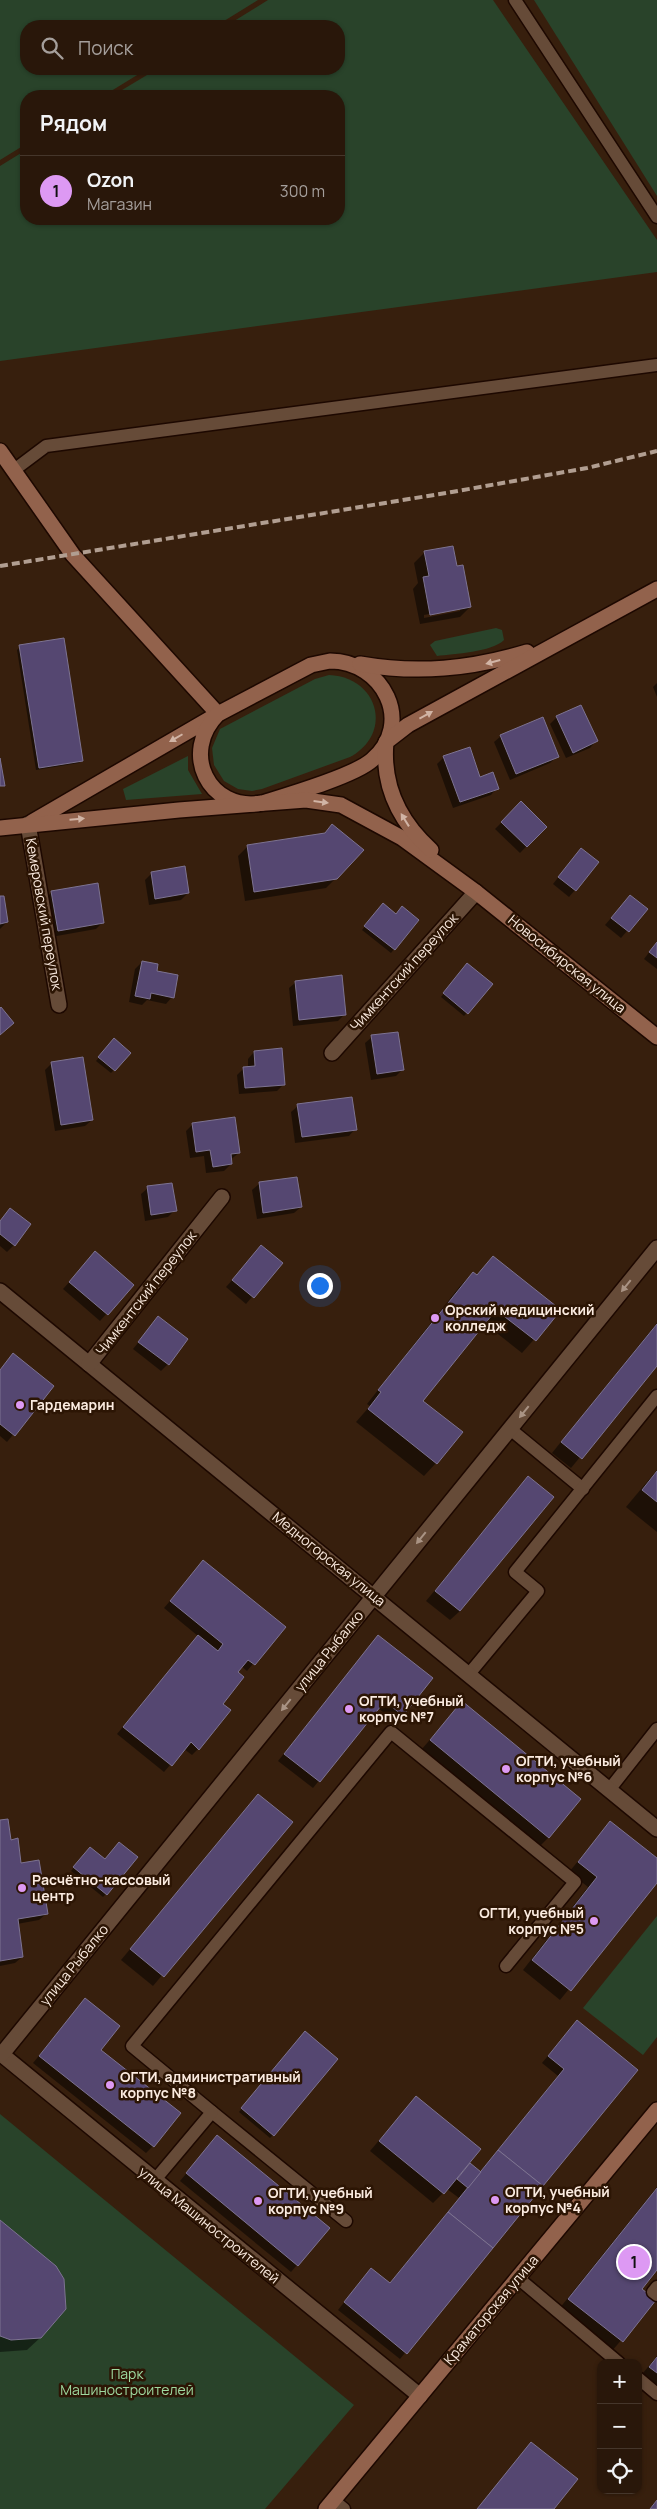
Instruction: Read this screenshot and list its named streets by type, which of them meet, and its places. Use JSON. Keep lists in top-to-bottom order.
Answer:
{
  "streets": {
    "main road": ["Новосибирская улица", "Краматорская улица"],
    "street": [
      "Кемеровский переулок",
      "Чимкентский переулок",
      "Медногорская улица",
      "улица Рыбалко",
      "улица Машиностроителей"
    ]
  },
  "crossings": [
    ["Новосибирская улица", "Чимкентский переулок"],
    ["Чимкентский переулок", "Медногорская улица"],
    ["Медногорская улица", "улица Рыбалко"],
    ["улица Рыбалко", "улица Машиностроителей"],
    ["улица Машиностроителей", "Краматорская улица"]
  ],
  "one_way": ["улица Рыбалко"],
  "parks": ["Парк Машиностроителей"],
  "places": [
    "Орский медицинский колледж",
    "Гардемарин",
    "ОГТИ, учебный корпус №7",
    "ОГТИ, учебный корпус №6",
    "Расчётно-кассовый центр",
    "ОГТИ, учебный корпус №5",
    "ОГТИ, административный корпус №8",
    "ОГТИ, учебный корпус №4",
    "ОГТИ, учебный корпус №9"
  ],
  "page": {
    "search": "Поиск",
    "heading": "Рядом",
    "list": [
      {
        "mark": "1",
        "name": "Ozon",
        "note": "Магазин",
        "value": "300 m"
      }
    ],
    "pins": "1",
    "map_buttons": ["+", "−"]
  }
}
